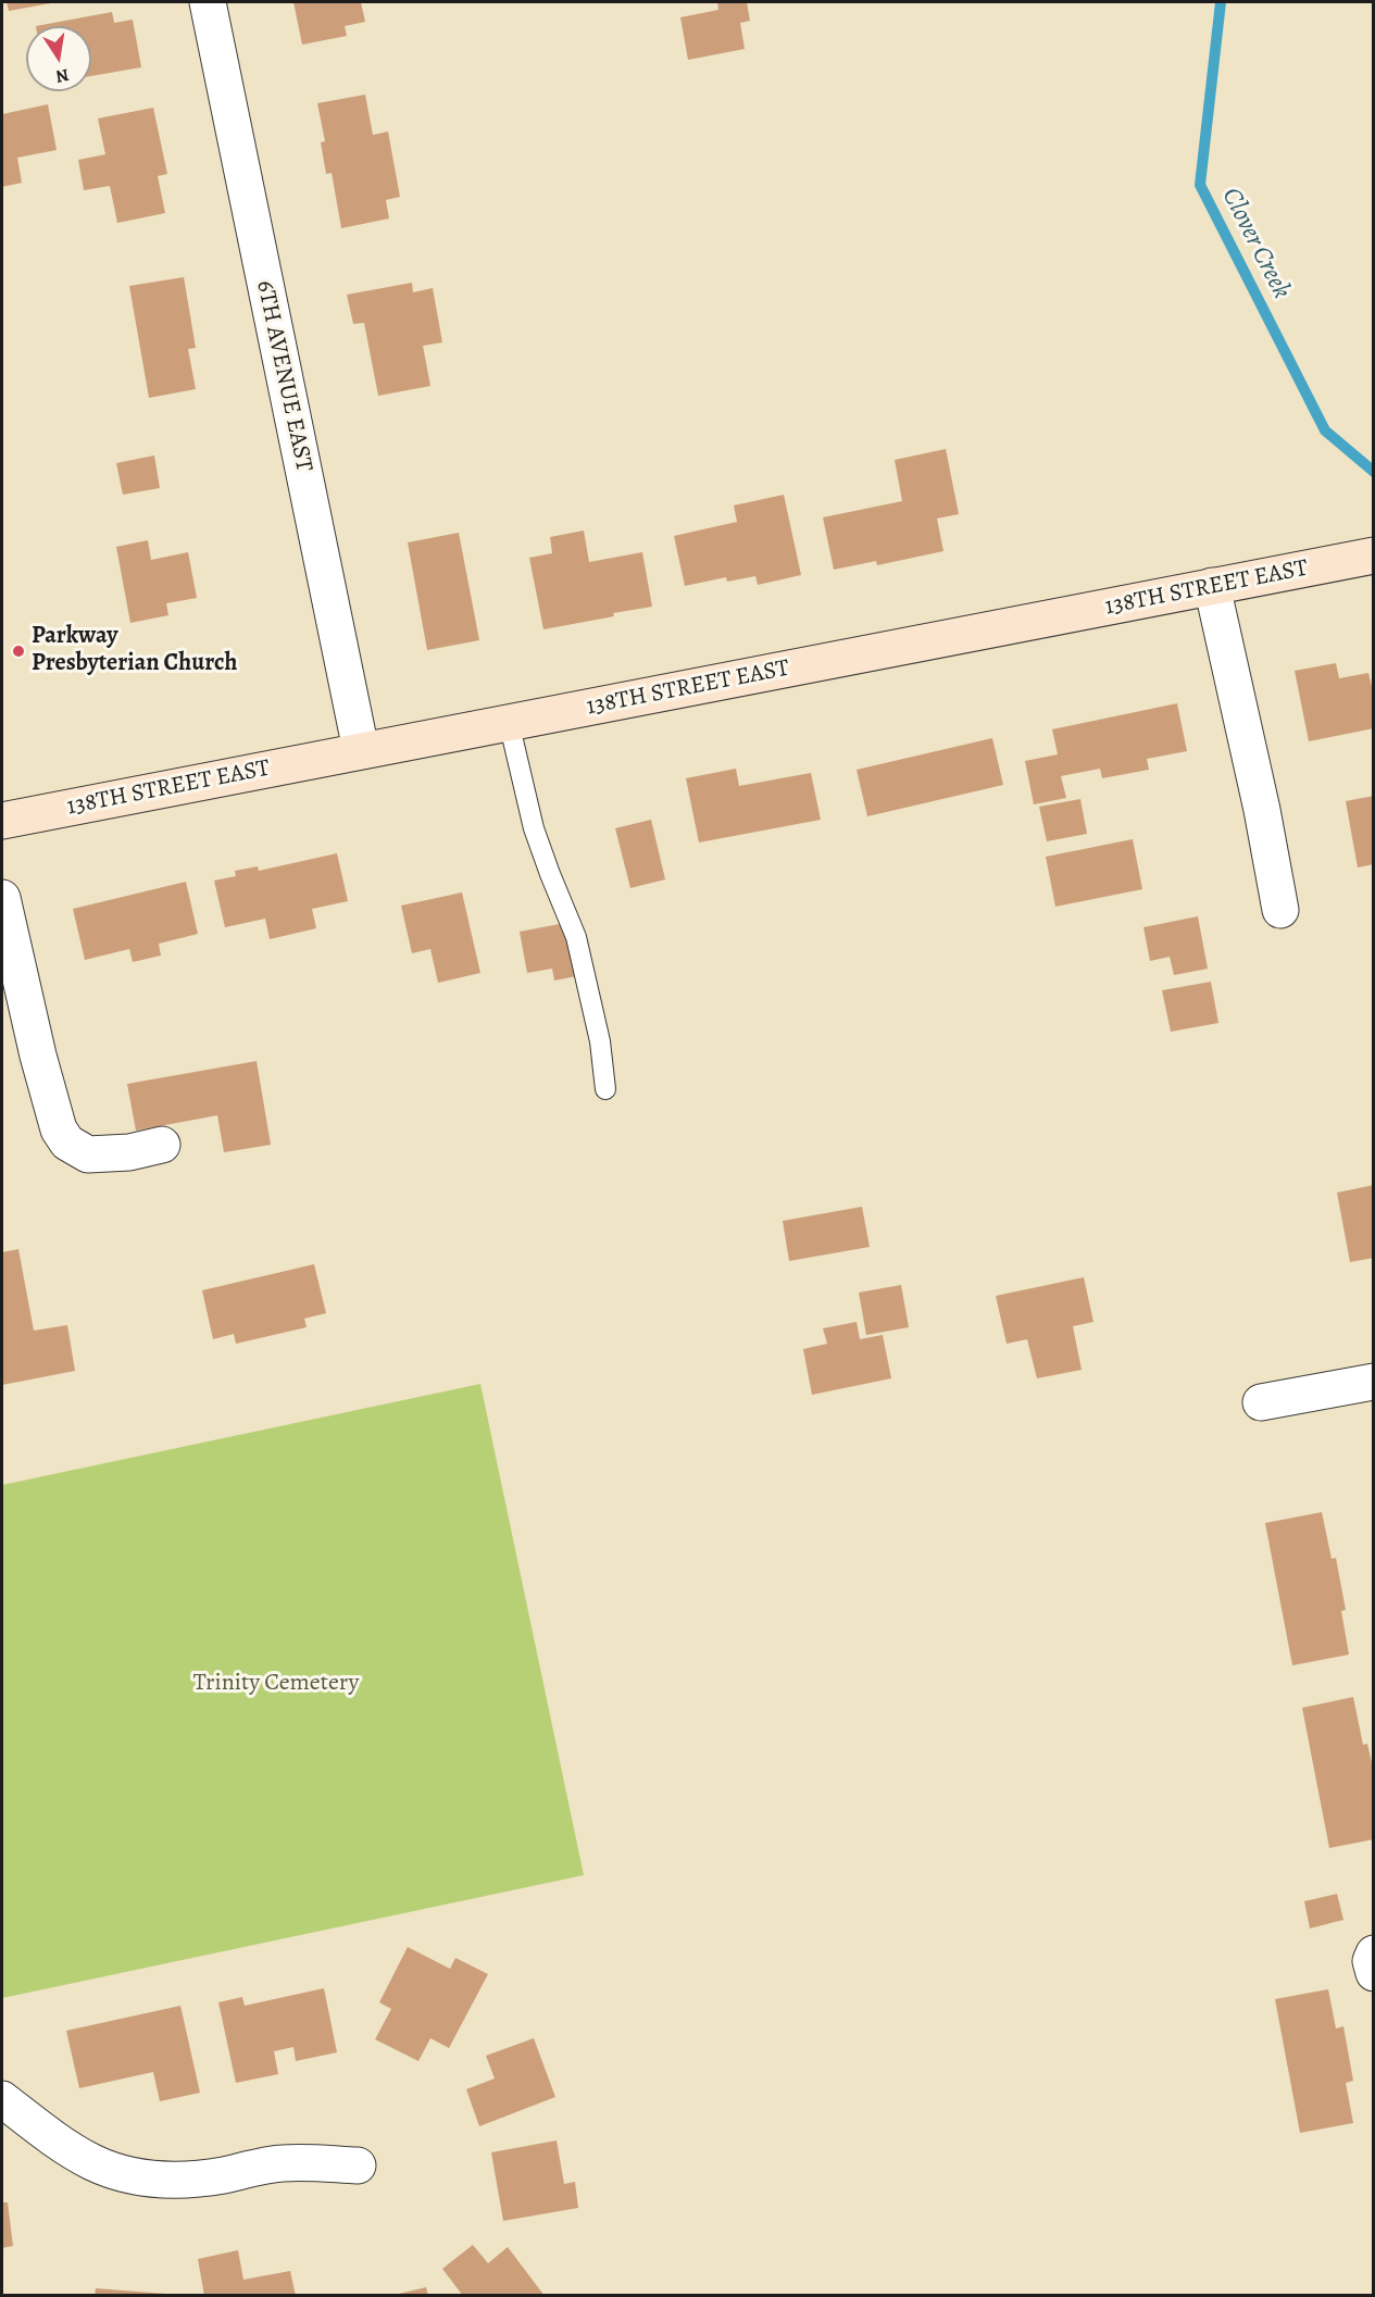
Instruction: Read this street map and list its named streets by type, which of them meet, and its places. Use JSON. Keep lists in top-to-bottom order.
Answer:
{
  "streets": {
    "street": ["6TH AVENUE EAST", "138TH STREET EAST"]
  },
  "crossings": [
    ["6TH AVENUE EAST", "138TH STREET EAST"]
  ],
  "water": ["Clover Creek"],
  "parks": ["Trinity Cemetery"],
  "places": ["Parkway Presbyterian Church"],
  "north": "bottom"
}
